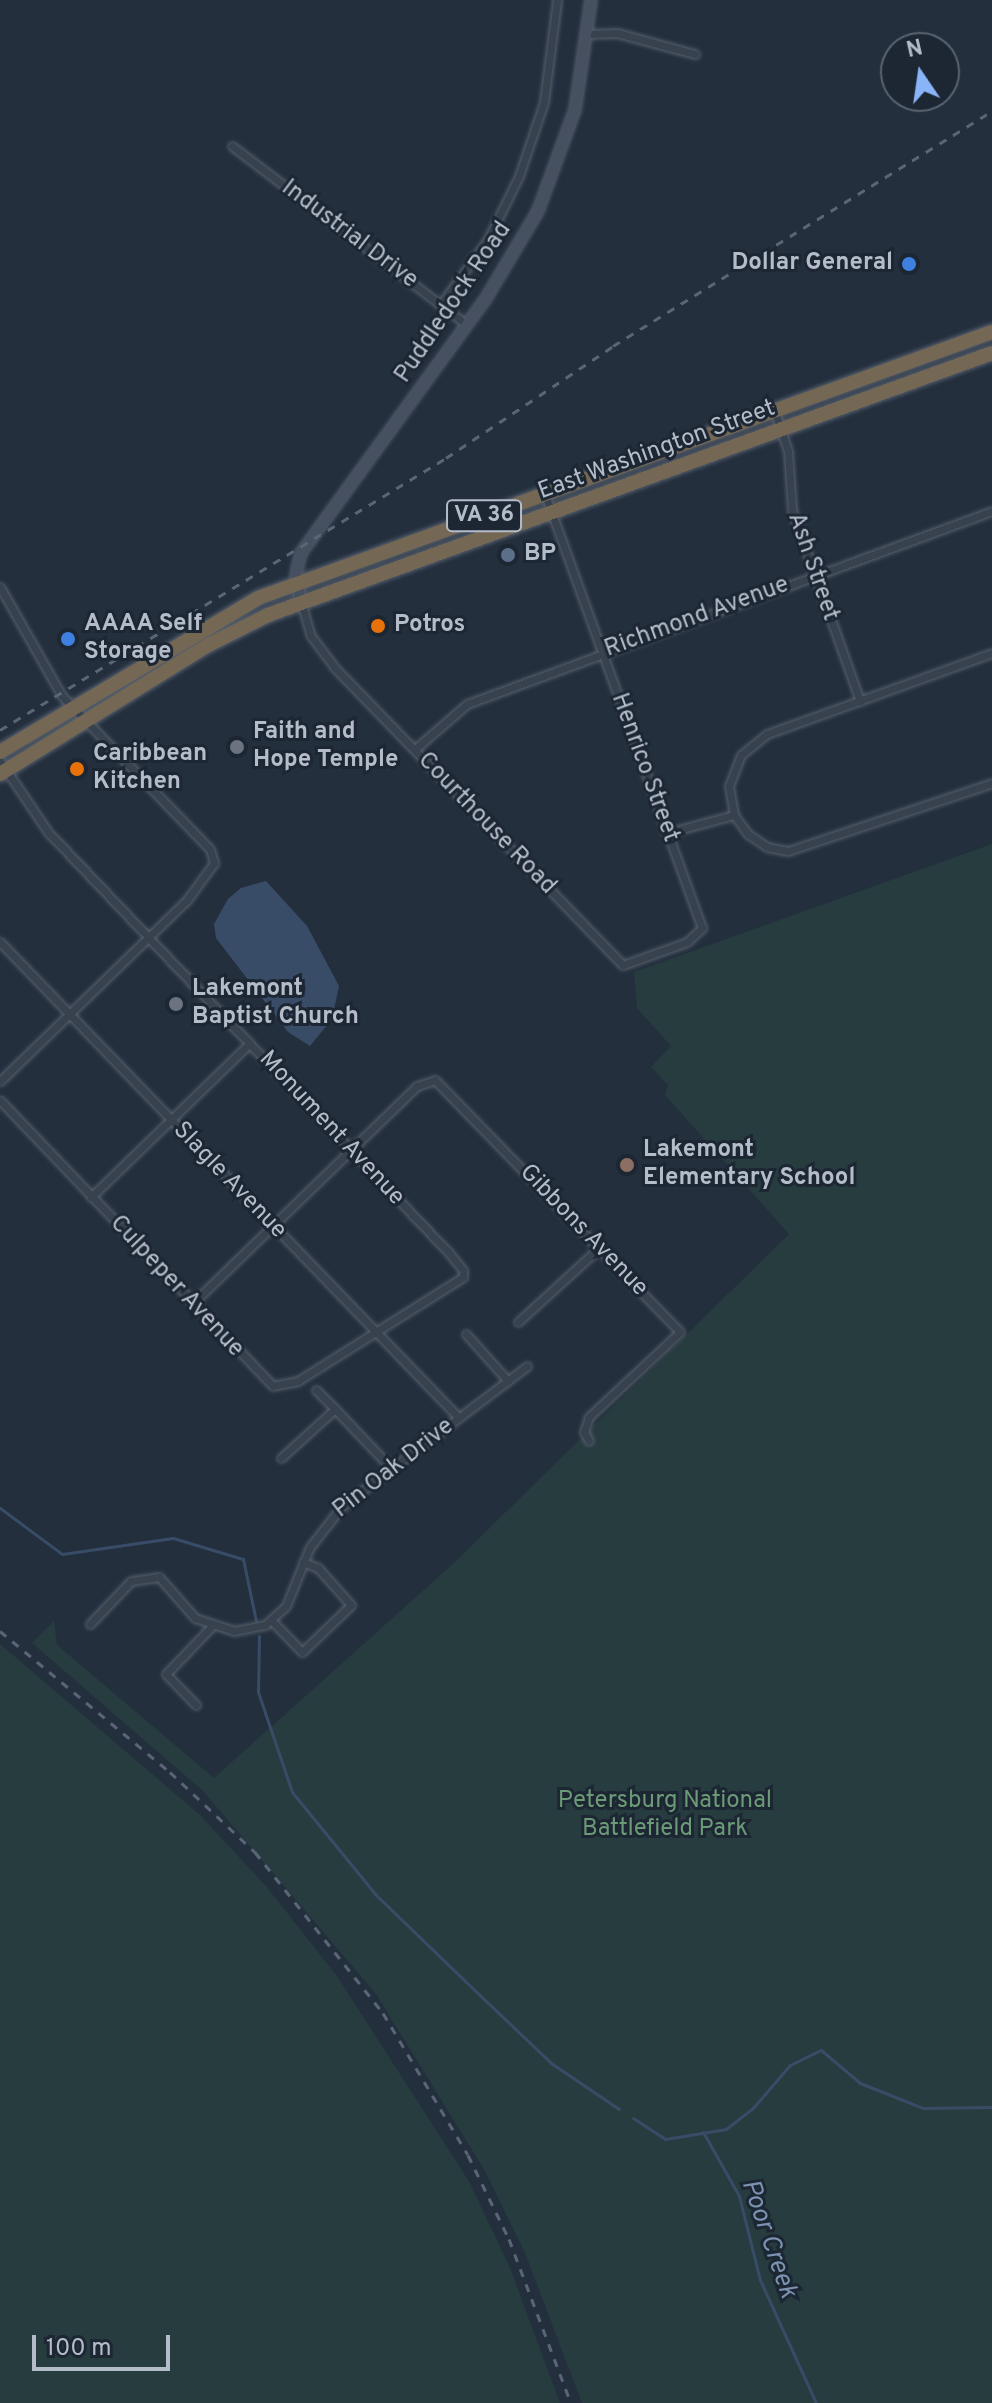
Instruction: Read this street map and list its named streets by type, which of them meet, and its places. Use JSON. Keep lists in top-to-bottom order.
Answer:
{
  "streets": {
    "highway": ["East Washington Street", "VA 36"],
    "main road": ["Puddledock Road"],
    "street": [
      "Industrial Drive",
      "Ash Street",
      "Richmond Avenue",
      "Henrico Street",
      "Courthouse Road",
      "Monument Avenue",
      "Slagle Avenue",
      "Gibbons Avenue",
      "Culpeper Avenue",
      "Pin Oak Drive"
    ]
  },
  "crossings": [
    ["Industrial Drive", "Puddledock Road"],
    ["Puddledock Road", "East Washington Street"],
    ["Puddledock Road", "Courthouse Road"],
    ["East Washington Street", "Ash Street"],
    ["East Washington Street", "Henrico Street"],
    ["East Washington Street", "Courthouse Road"],
    ["East Washington Street", "Monument Avenue"],
    ["Ash Street", "Richmond Avenue"],
    ["Richmond Avenue", "Henrico Street"],
    ["Richmond Avenue", "Courthouse Road"],
    ["Henrico Street", "Courthouse Road"],
    ["Monument Avenue", "Slagle Avenue"],
    ["Monument Avenue", "Gibbons Avenue"],
    ["Monument Avenue", "Culpeper Avenue"],
    ["Slagle Avenue", "Culpeper Avenue"],
    ["Slagle Avenue", "Pin Oak Drive"]
  ],
  "water": ["Poor Creek"],
  "parks": ["Petersburg National Battlefield Park"],
  "places": [
    "Dollar General",
    "BP",
    "Potros",
    "AAAA Self Storage",
    "Faith and Hope Temple",
    "Caribbean Kitchen",
    "Lakemont Baptist Church",
    "Lakemont Elementary School"
  ],
  "scale_bar": "100 m",
  "north": "top"
}
